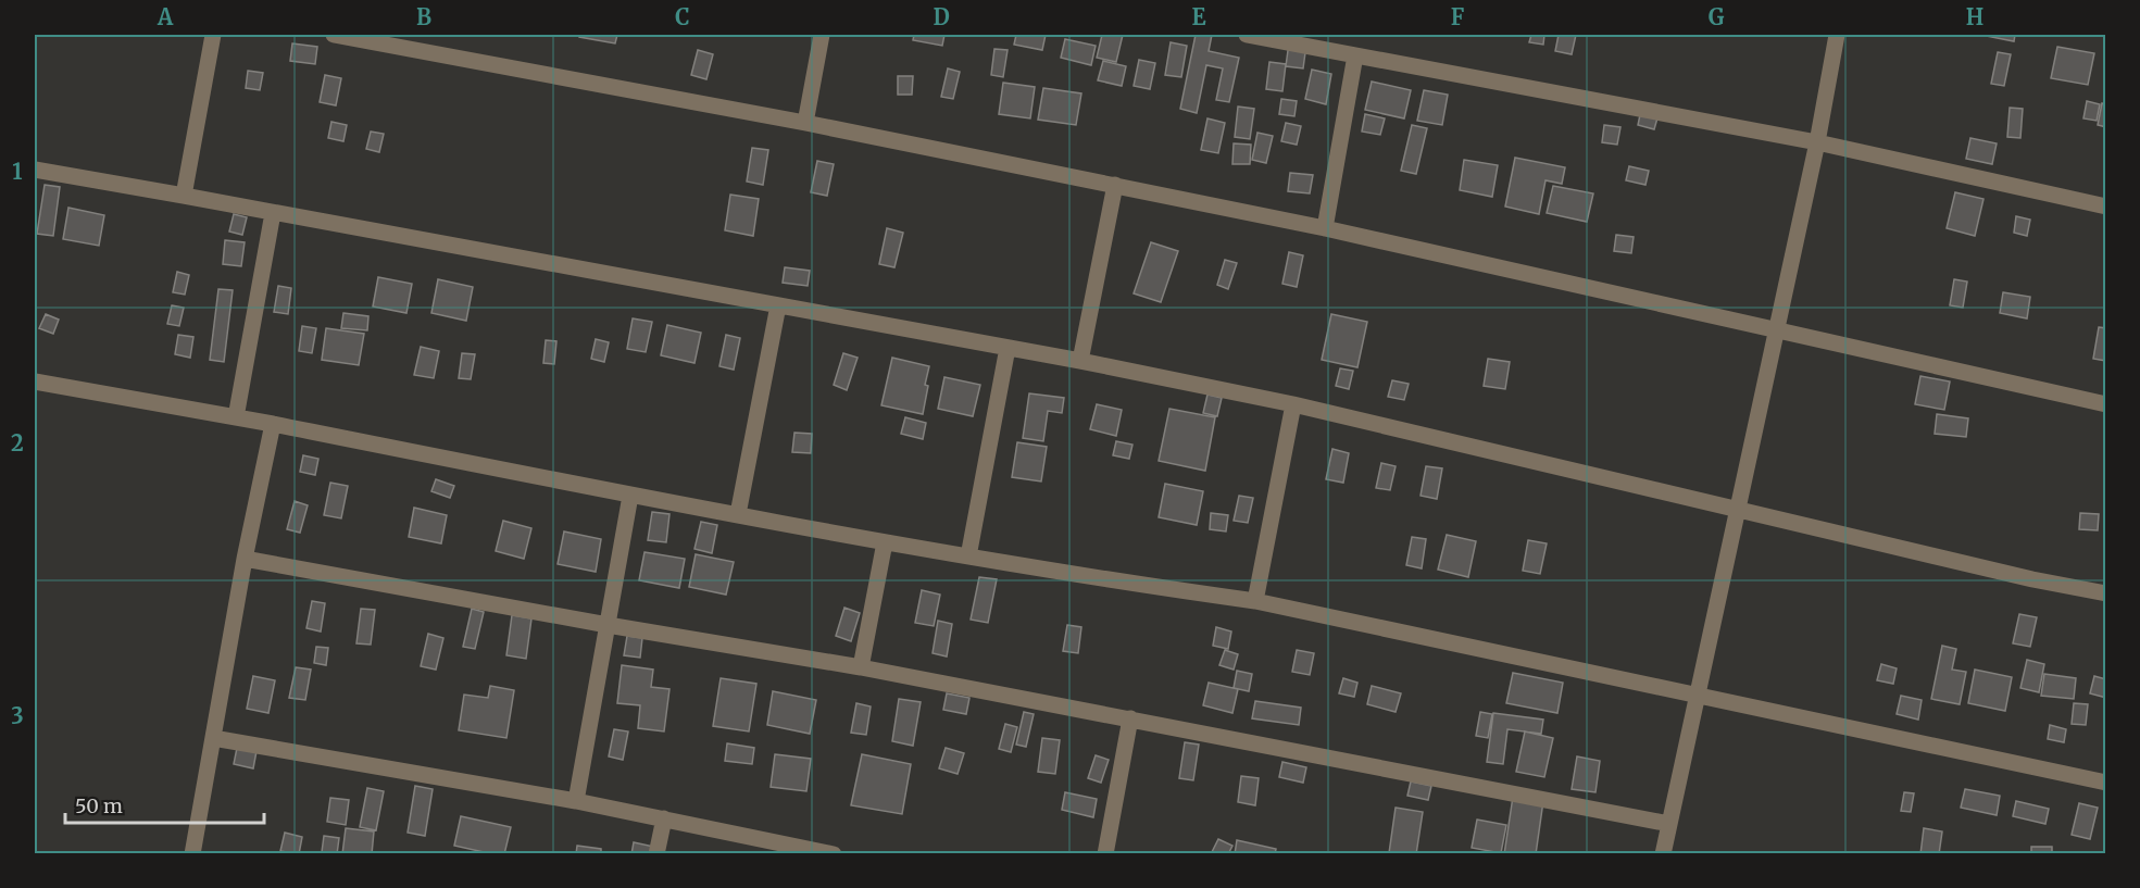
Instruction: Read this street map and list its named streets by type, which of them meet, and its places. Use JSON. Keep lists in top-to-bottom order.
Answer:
{
  "scale_bar": "50 m",
  "grid": {
    "columns": [
      "A",
      "B",
      "C",
      "D",
      "E",
      "F",
      "G",
      "H"
    ],
    "rows": ["1", "2", "3"]
  }
}
